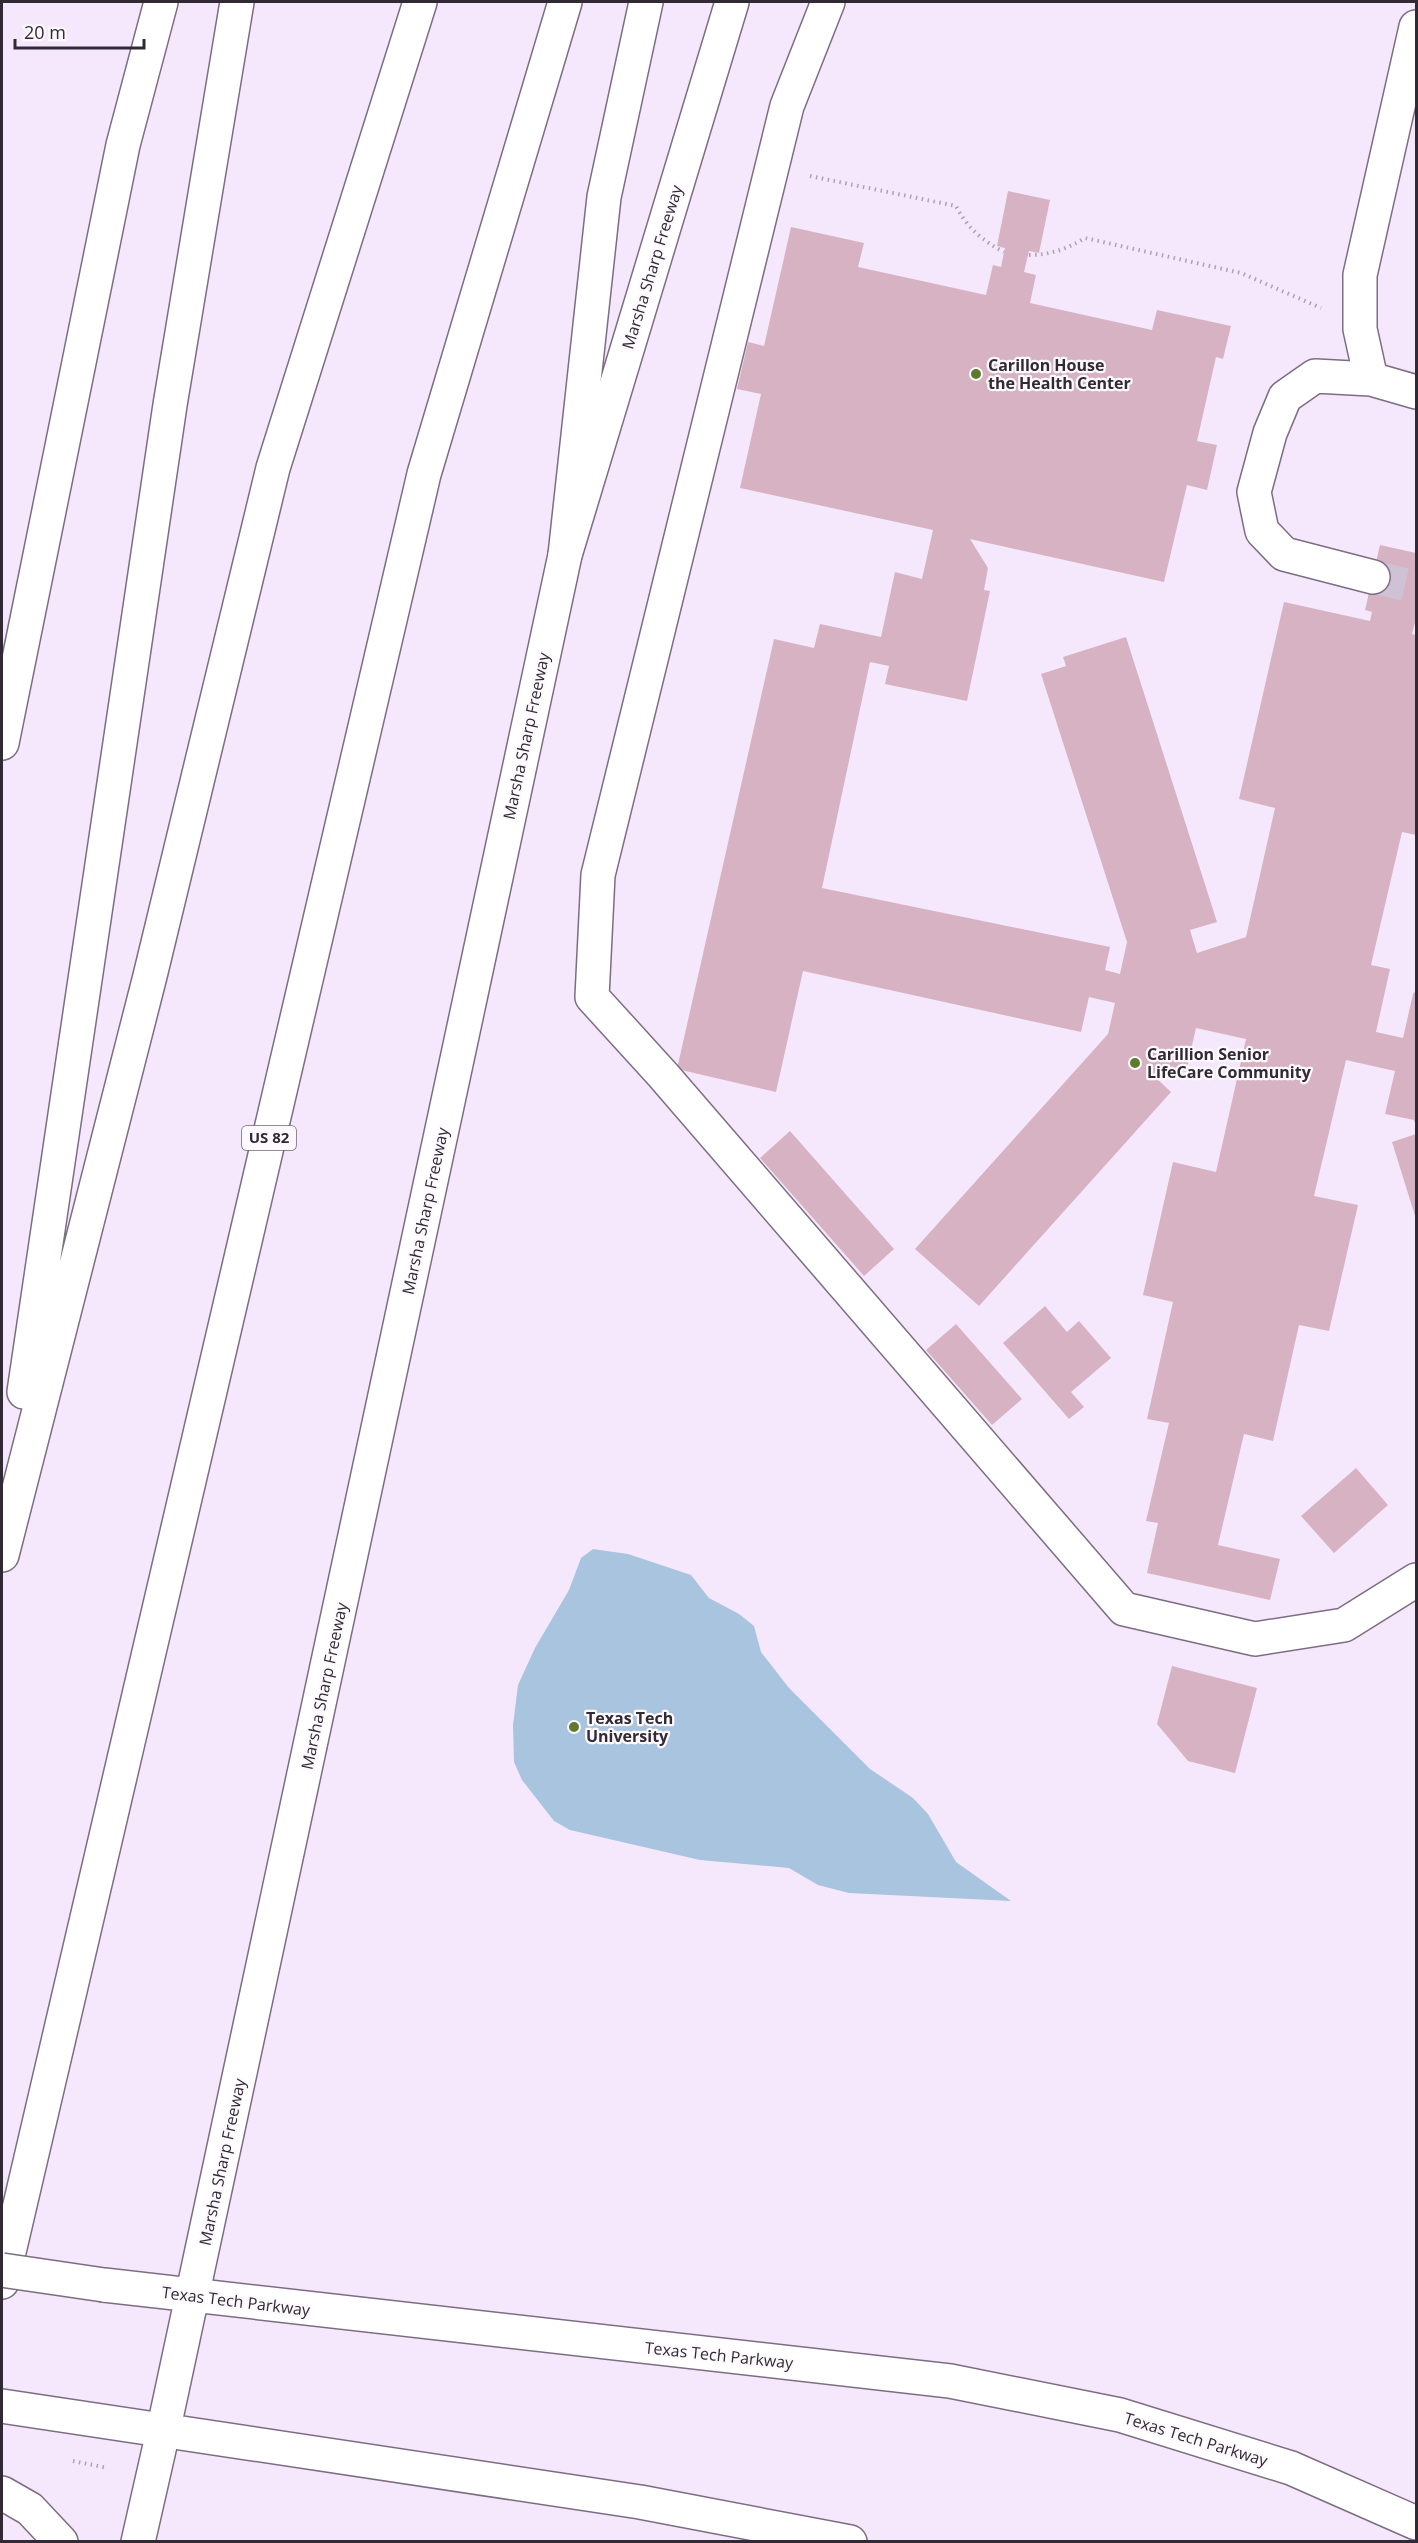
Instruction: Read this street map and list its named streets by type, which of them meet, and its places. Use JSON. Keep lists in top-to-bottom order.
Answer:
{
  "streets": {
    "main road": ["Marsha Sharp Freeway", "US 82", "Texas Tech Parkway"]
  },
  "crossings": [
    ["Marsha Sharp Freeway", "Texas Tech Parkway"]
  ],
  "places": ["Carillon House the Health Center", "Carillion Senior LifeCare Community", "Texas Tech University"],
  "scale_bar": "20 m"
}
